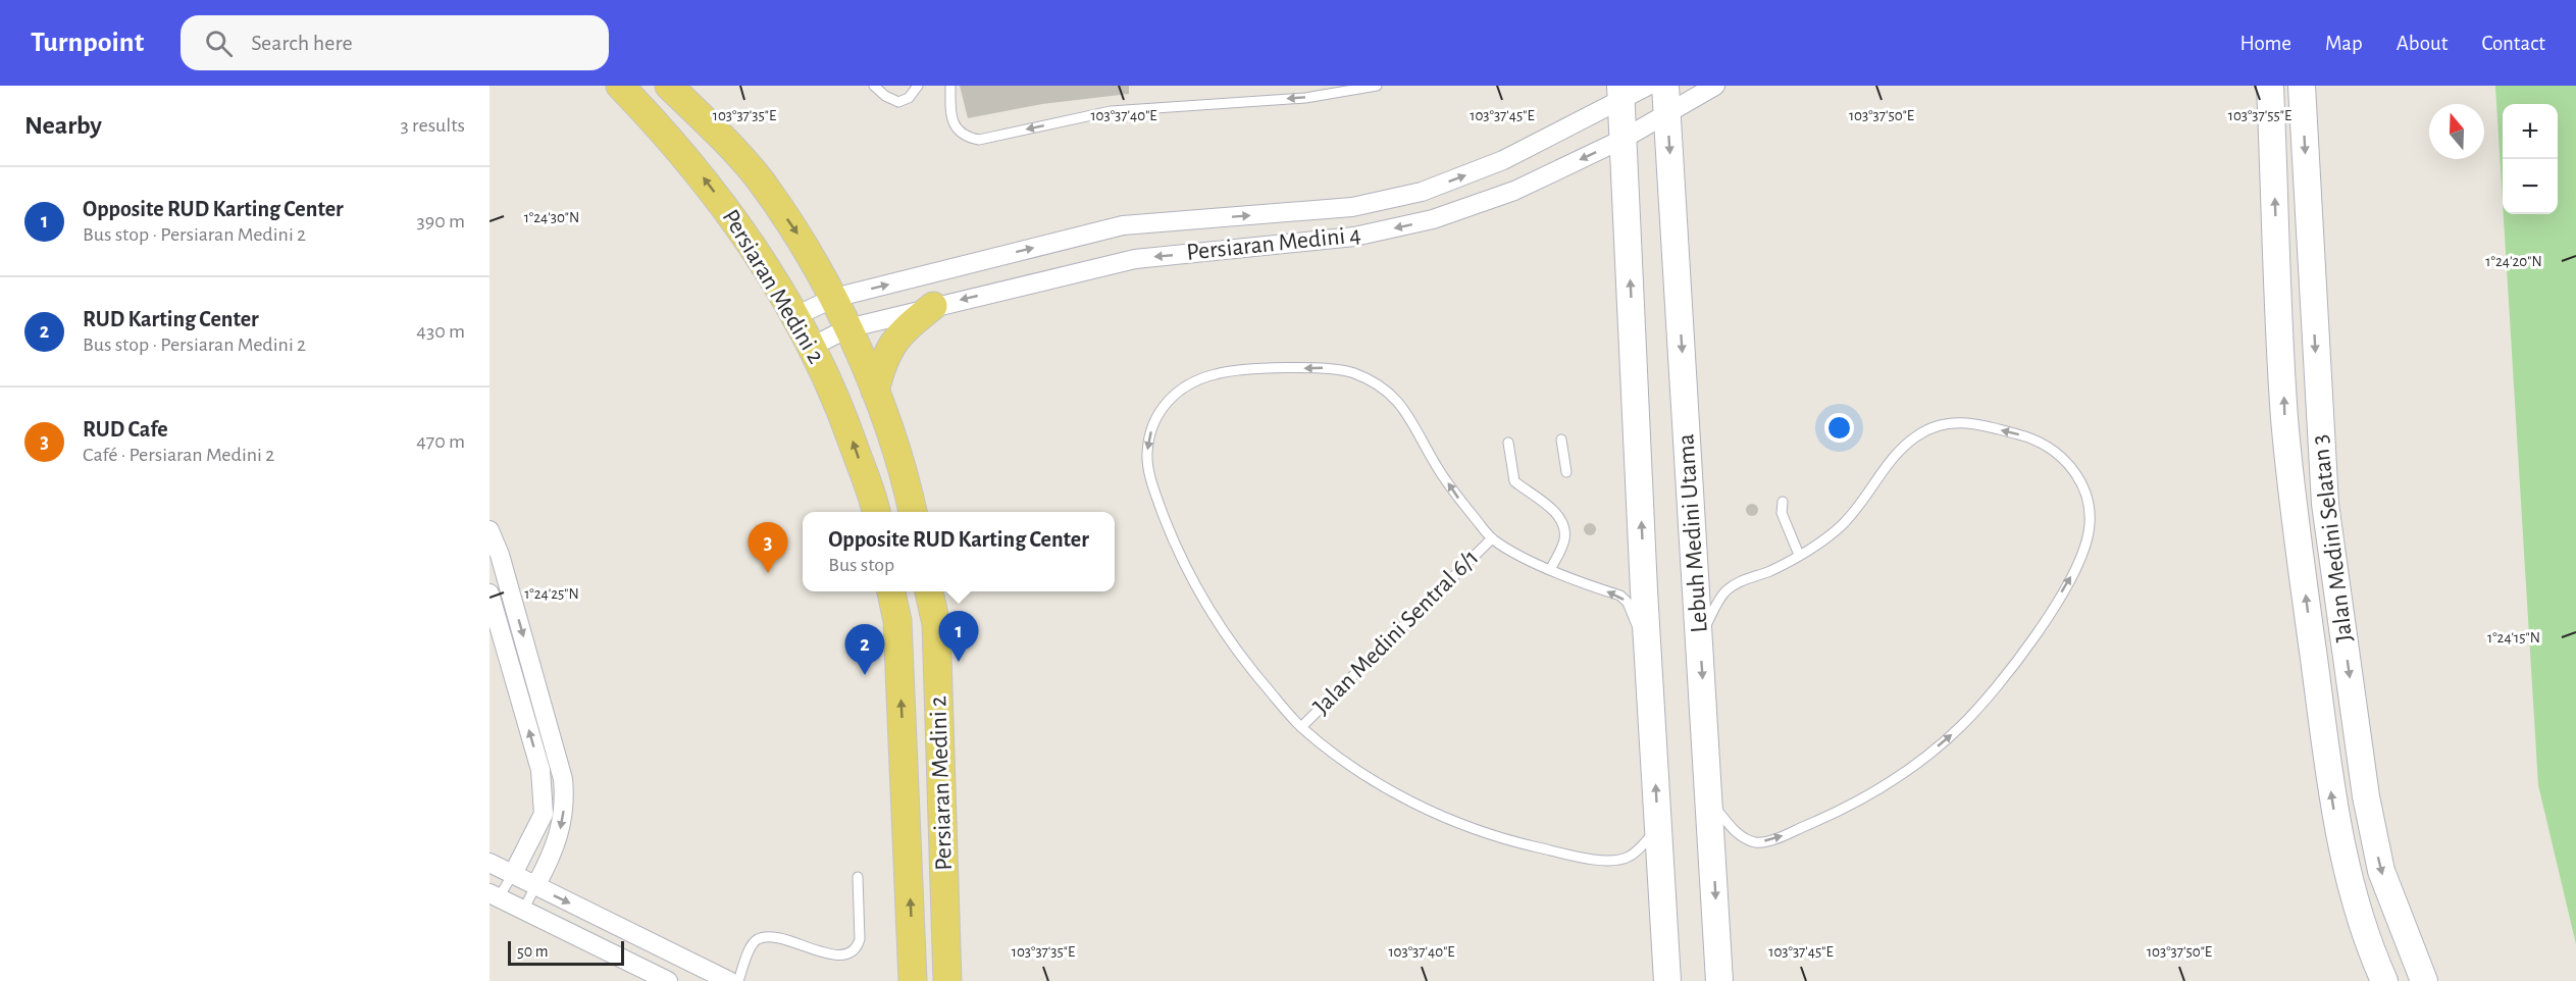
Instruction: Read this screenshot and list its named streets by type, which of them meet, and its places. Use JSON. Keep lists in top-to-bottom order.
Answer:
{
  "streets": {
    "main road": ["Persiaran Medini 2"],
    "street": ["Persiaran Medini 4", "Lebuh Medini Utama", "Jalan Medini Selatan 3"],
    "lane": ["Jalan Medini Sentral 6/1"]
  },
  "crossings": [
    ["Persiaran Medini 4", "Persiaran Medini 2"],
    ["Persiaran Medini 4", "Lebuh Medini Utama"]
  ],
  "scale_bar": "50 m",
  "north": "top",
  "page": {
    "header": "Turnpoint",
    "search": "Search here",
    "nav": [
      "Home",
      "Map",
      "About",
      "Contact"
    ],
    "heading": ["Nearby", "3 results"],
    "map_buttons": ["+", "−"],
    "list": [
      {
        "mark": "1",
        "name": "Opposite RUD Karting Center",
        "note": "Bus stop · Persiaran Medini 2",
        "value": "390 m"
      },
      {
        "mark": "2",
        "name": "RUD Karting Center",
        "note": "Bus stop · Persiaran Medini 2",
        "value": "430 m"
      },
      {
        "mark": "3",
        "name": "RUD Cafe",
        "note": "Café · Persiaran Medini 2",
        "value": "470 m"
      }
    ],
    "popup": ["Opposite RUD Karting Center", "Bus stop"],
    "pins": ["3", "1", "2"],
    "scale": "50 m"
  },
  "coordinates": [
    "103°37'55\"E",
    "103°37'35\"E",
    "103°37'40\"E",
    "103°37'45\"E",
    "103°37'50\"E",
    "1°24'30\"N",
    "1°24'20\"N",
    "1°24'25\"N",
    "1°24'15\"N"
  ]
}
